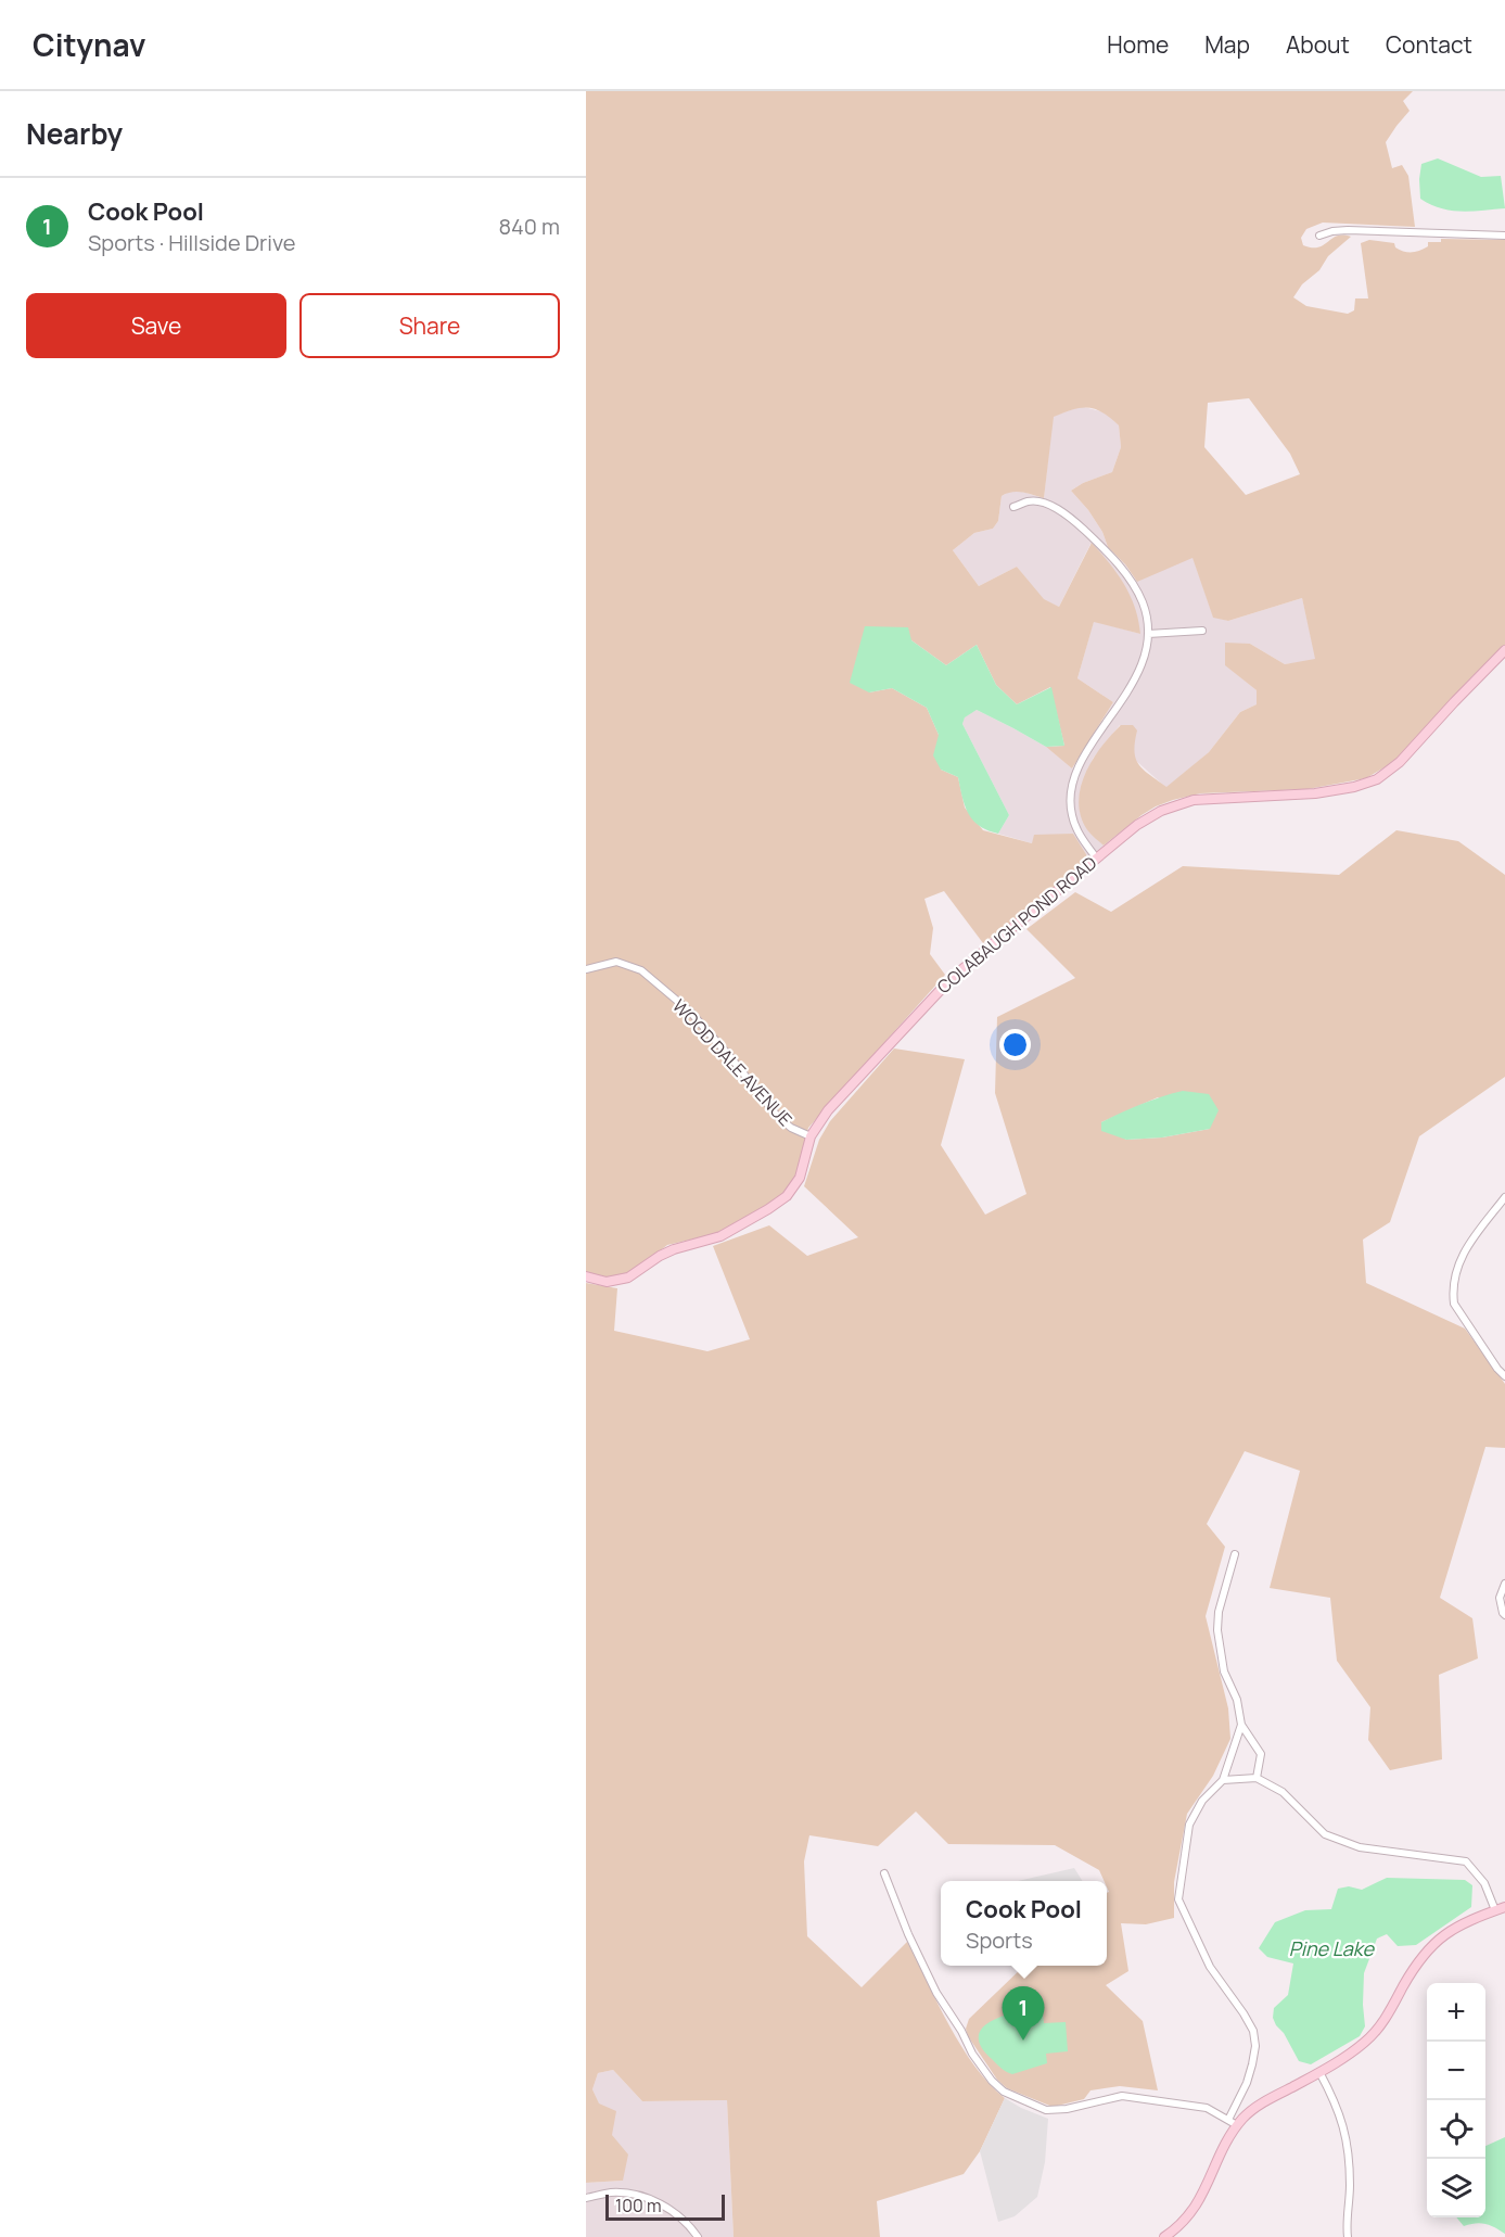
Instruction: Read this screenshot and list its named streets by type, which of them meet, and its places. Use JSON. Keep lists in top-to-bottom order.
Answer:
{
  "streets": {
    "street": ["COLABAUGH POND ROAD", "WOOD DALE AVENUE"]
  },
  "crossings": [
    ["COLABAUGH POND ROAD", "WOOD DALE AVENUE"]
  ],
  "water": ["Pine Lake"],
  "scale_bar": "100 m",
  "page": {
    "header": "Citynav",
    "nav": [
      "Home",
      "Map",
      "About",
      "Contact"
    ],
    "heading": "Nearby",
    "list": [
      {
        "mark": "1",
        "name": "Cook Pool",
        "note": "Sports · Hillside Drive",
        "value": "840 m"
      }
    ],
    "buttons": ["Save", "Share"],
    "popup": ["Cook Pool", "Sports"],
    "map_buttons": ["+", "−"],
    "pins": "1",
    "scale": "100 m"
  }
}
